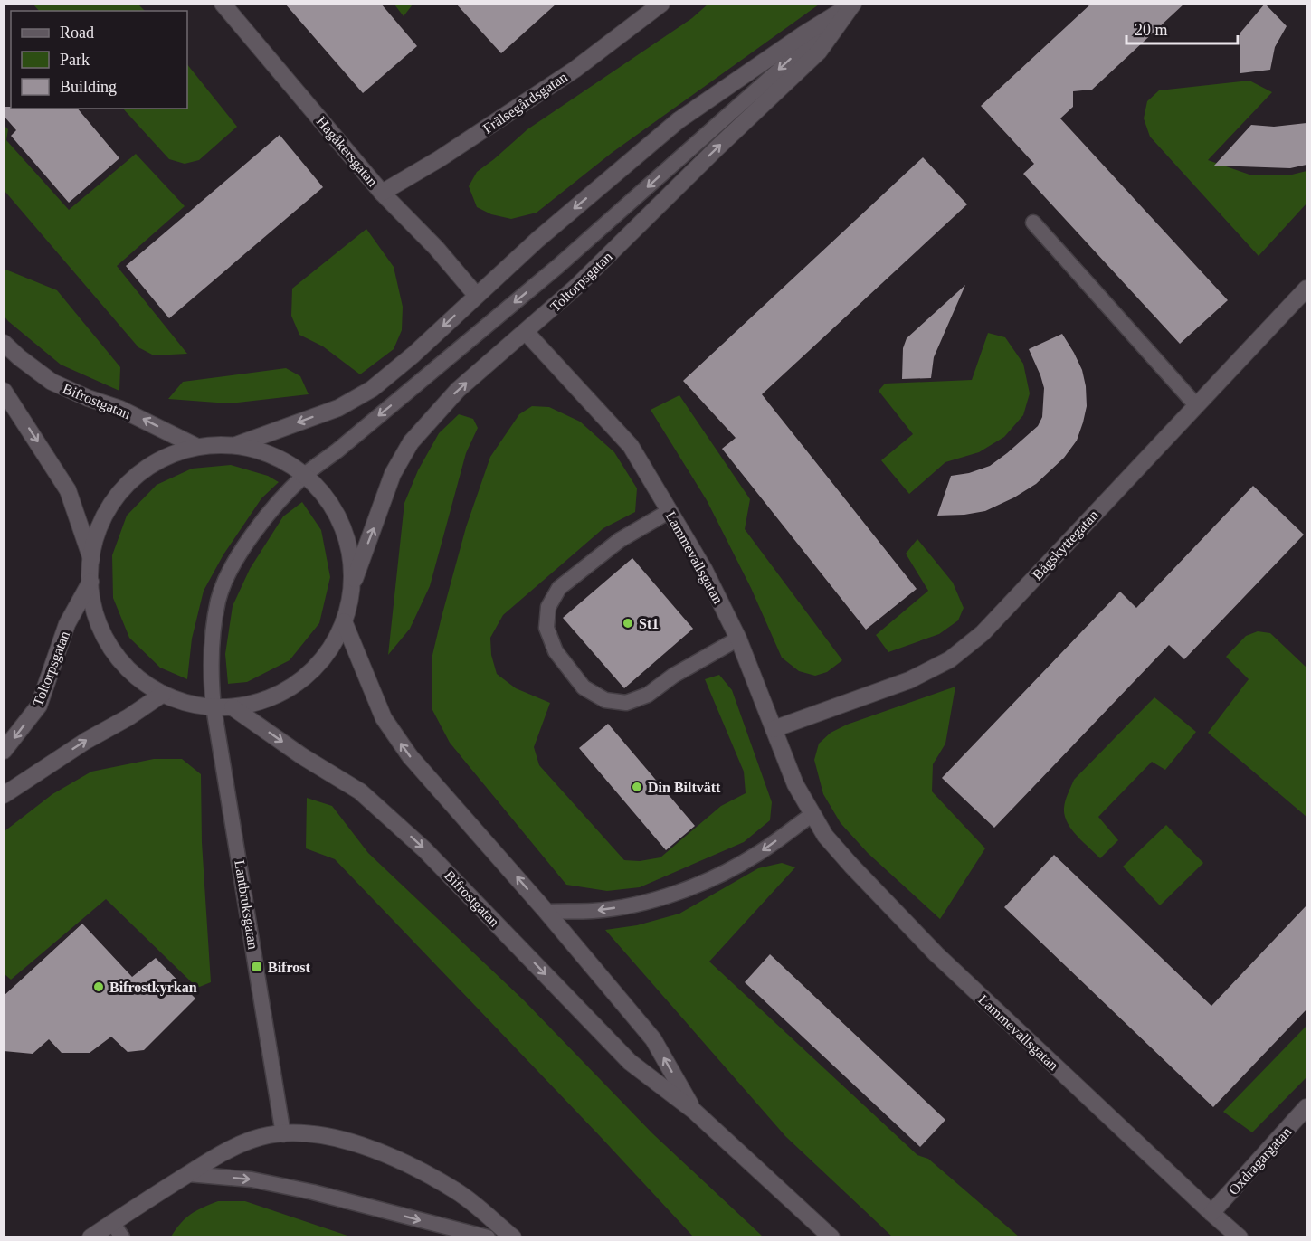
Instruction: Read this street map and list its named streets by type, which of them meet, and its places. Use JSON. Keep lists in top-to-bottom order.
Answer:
{
  "streets": {
    "street": [
      "Frälsegårdsgatan",
      "Hagåkersgatan",
      "Toltorpsgatan",
      "Bifrostgatan",
      "Bågskyttegatan",
      "Lammevallsgatan",
      "Oxdragargatan"
    ],
    "lane": ["Lantbruksgatan"]
  },
  "crossings": [
    ["Frälsegårdsgatan", "Hagåkersgatan"],
    ["Toltorpsgatan", "Lammevallsgatan"],
    ["Toltorpsgatan", "Lantbruksgatan"],
    ["Bågskyttegatan", "Lammevallsgatan"],
    ["Lammevallsgatan", "Oxdragargatan"]
  ],
  "one_way": ["Lantbruksgatan"],
  "places": {
    "other": ["St1", "Din Biltvätt", "Bifrostkyrkan"],
    "transit": ["Bifrost"]
  },
  "legend": ["Road", "Park", "Building"],
  "scale_bar": "20 m"
}
